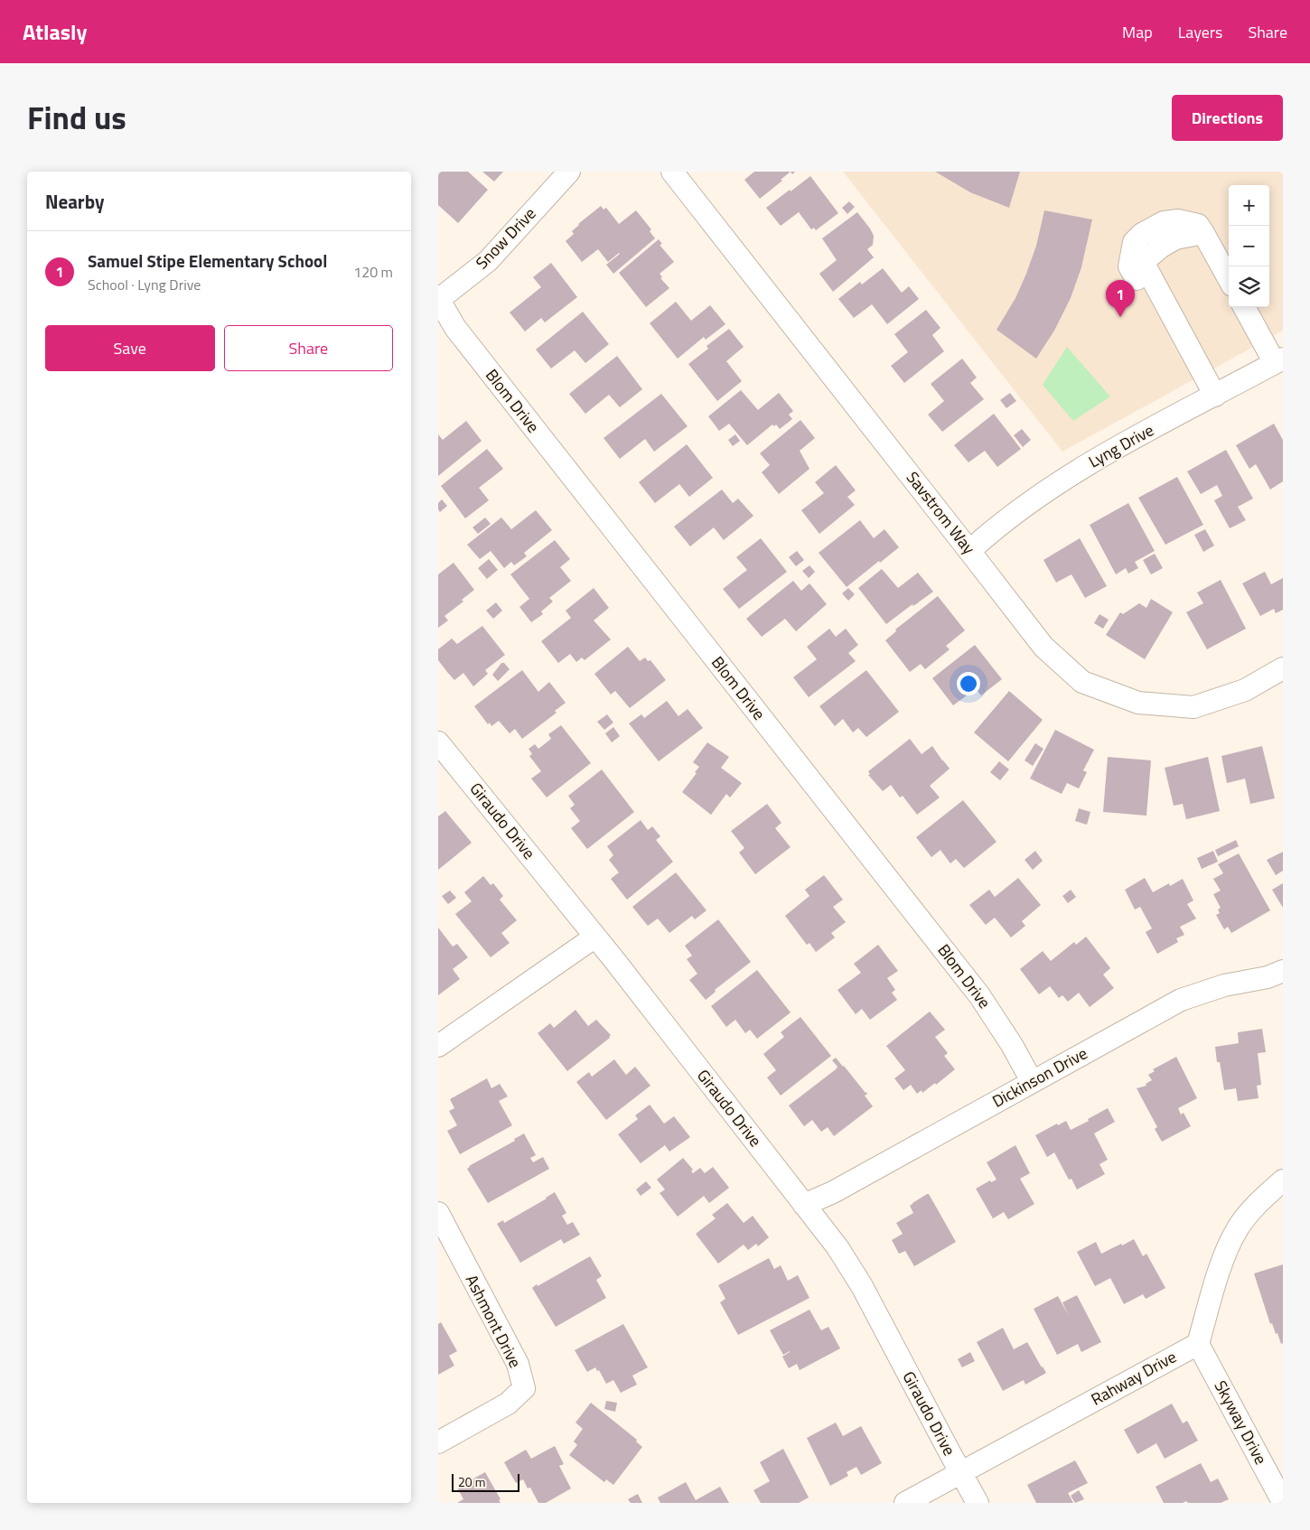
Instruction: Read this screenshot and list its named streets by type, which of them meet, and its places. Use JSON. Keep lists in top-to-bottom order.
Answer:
{
  "streets": {
    "street": [
      "Snow Drive",
      "Blom Drive",
      "Lyng Drive",
      "Savstrom Way",
      "Giraudo Drive",
      "Dickinson Drive",
      "Ashmont Drive",
      "Rahway Drive",
      "Skyway Drive"
    ]
  },
  "crossings": [
    ["Snow Drive", "Blom Drive"],
    ["Blom Drive", "Dickinson Drive"],
    ["Lyng Drive", "Savstrom Way"],
    ["Giraudo Drive", "Dickinson Drive"],
    ["Giraudo Drive", "Rahway Drive"],
    ["Rahway Drive", "Skyway Drive"]
  ],
  "scale_bar": "20 m",
  "page": {
    "header": "Atlasly",
    "nav": ["Map", "Layers", "Share"],
    "title": "Find us",
    "buttons": [
      "Directions",
      ["Save", "Share"]
    ],
    "heading": "Nearby",
    "map_buttons": ["+", "−"],
    "list": [
      {
        "mark": "1",
        "name": "Samuel Stipe Elementary School",
        "note": "School · Lyng Drive",
        "value": "120 m"
      }
    ],
    "pins": "1",
    "scale": "20 m"
  }
}
